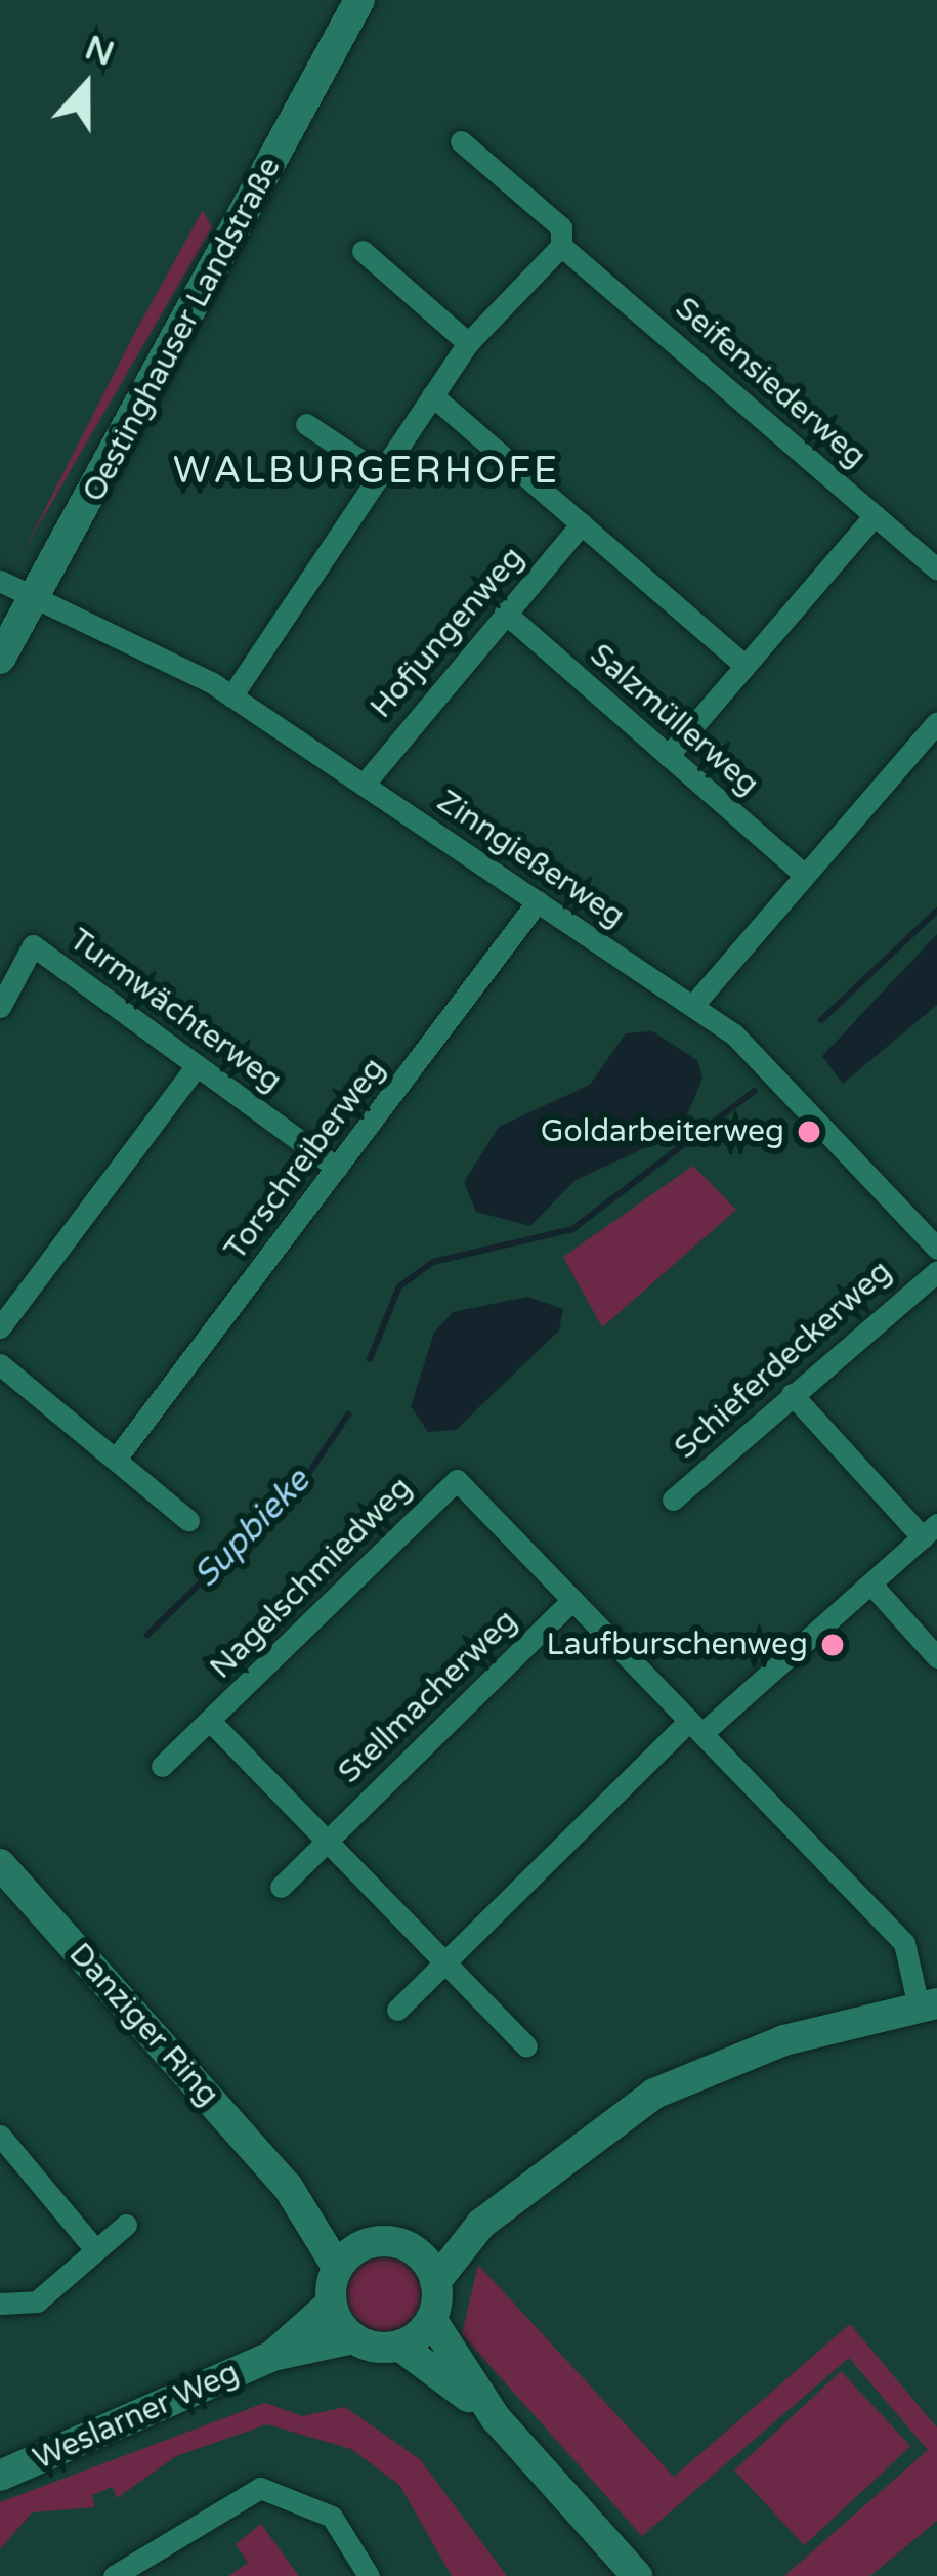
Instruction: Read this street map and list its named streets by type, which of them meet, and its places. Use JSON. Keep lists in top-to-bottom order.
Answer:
{
  "streets": {
    "main road": ["Oestinghauser Landstraße", "Danziger Ring", "Weslarner Weg"],
    "street": [
      "Seifensiederweg",
      "Hofjungenweg",
      "Salzmüllerweg",
      "Zinngießerweg",
      "Turmwächterweg",
      "Torschreiberweg",
      "Schieferdeckerweg",
      "Nagelschmiedweg",
      "Stellmacherweg"
    ]
  },
  "crossings": [
    ["Oestinghauser Landstraße", "Zinngießerweg"],
    ["Hofjungenweg", "Salzmüllerweg"],
    ["Hofjungenweg", "Zinngießerweg"],
    ["Zinngießerweg", "Torschreiberweg"],
    ["Turmwächterweg", "Torschreiberweg"],
    ["Nagelschmiedweg", "Stellmacherweg"],
    ["Danziger Ring", "Weslarner Weg"]
  ],
  "districts": ["WALBURGERHOFE"],
  "water": ["Supbieke"],
  "places": ["Goldarbeiterweg", "Laufburschenweg"],
  "north": "top"
}
